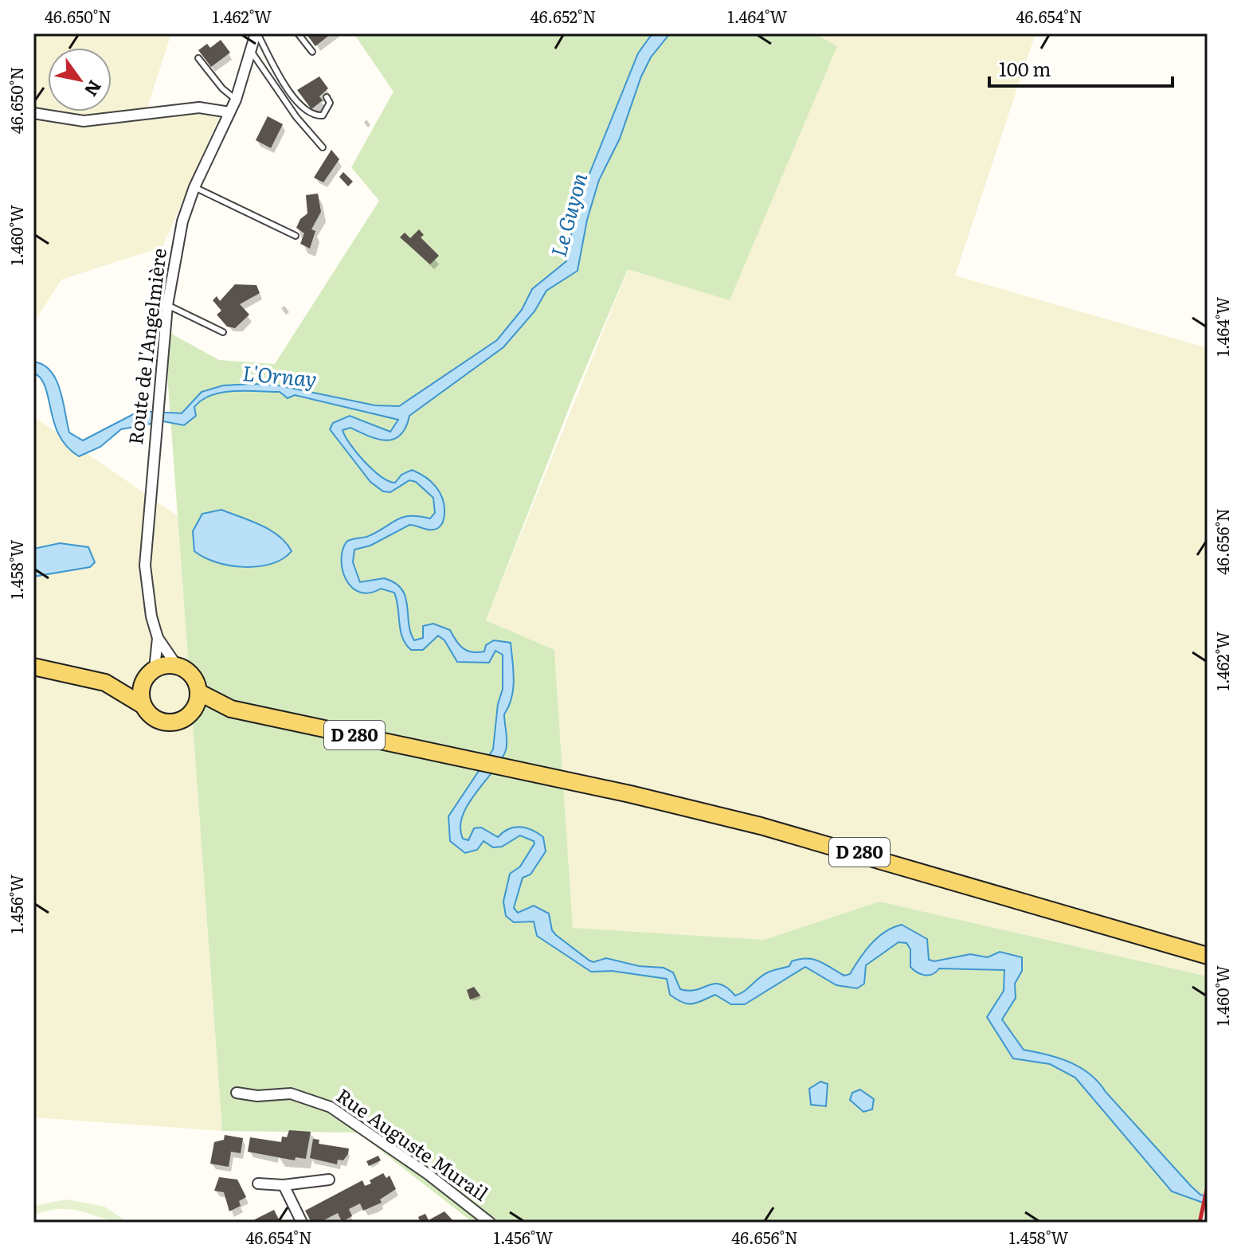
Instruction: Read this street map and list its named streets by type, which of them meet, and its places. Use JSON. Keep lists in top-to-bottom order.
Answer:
{
  "streets": {
    "main road": ["D 280"],
    "street": ["Route de l'Angelmière", "Rue Auguste Murail"]
  },
  "crossings": [
    ["Route de l'Angelmière", "D 280"]
  ],
  "water": ["Le Guyon", "L'Ornay"],
  "scale_bar": "100 m",
  "north": "bottom right",
  "coordinates": [
    "46.650°N",
    "1.462°W",
    "46.652°N",
    "1.464°W",
    "46.654°N",
    "1.460°W",
    "46.656°N",
    "1.458°W",
    "1.456°W"
  ]
}
